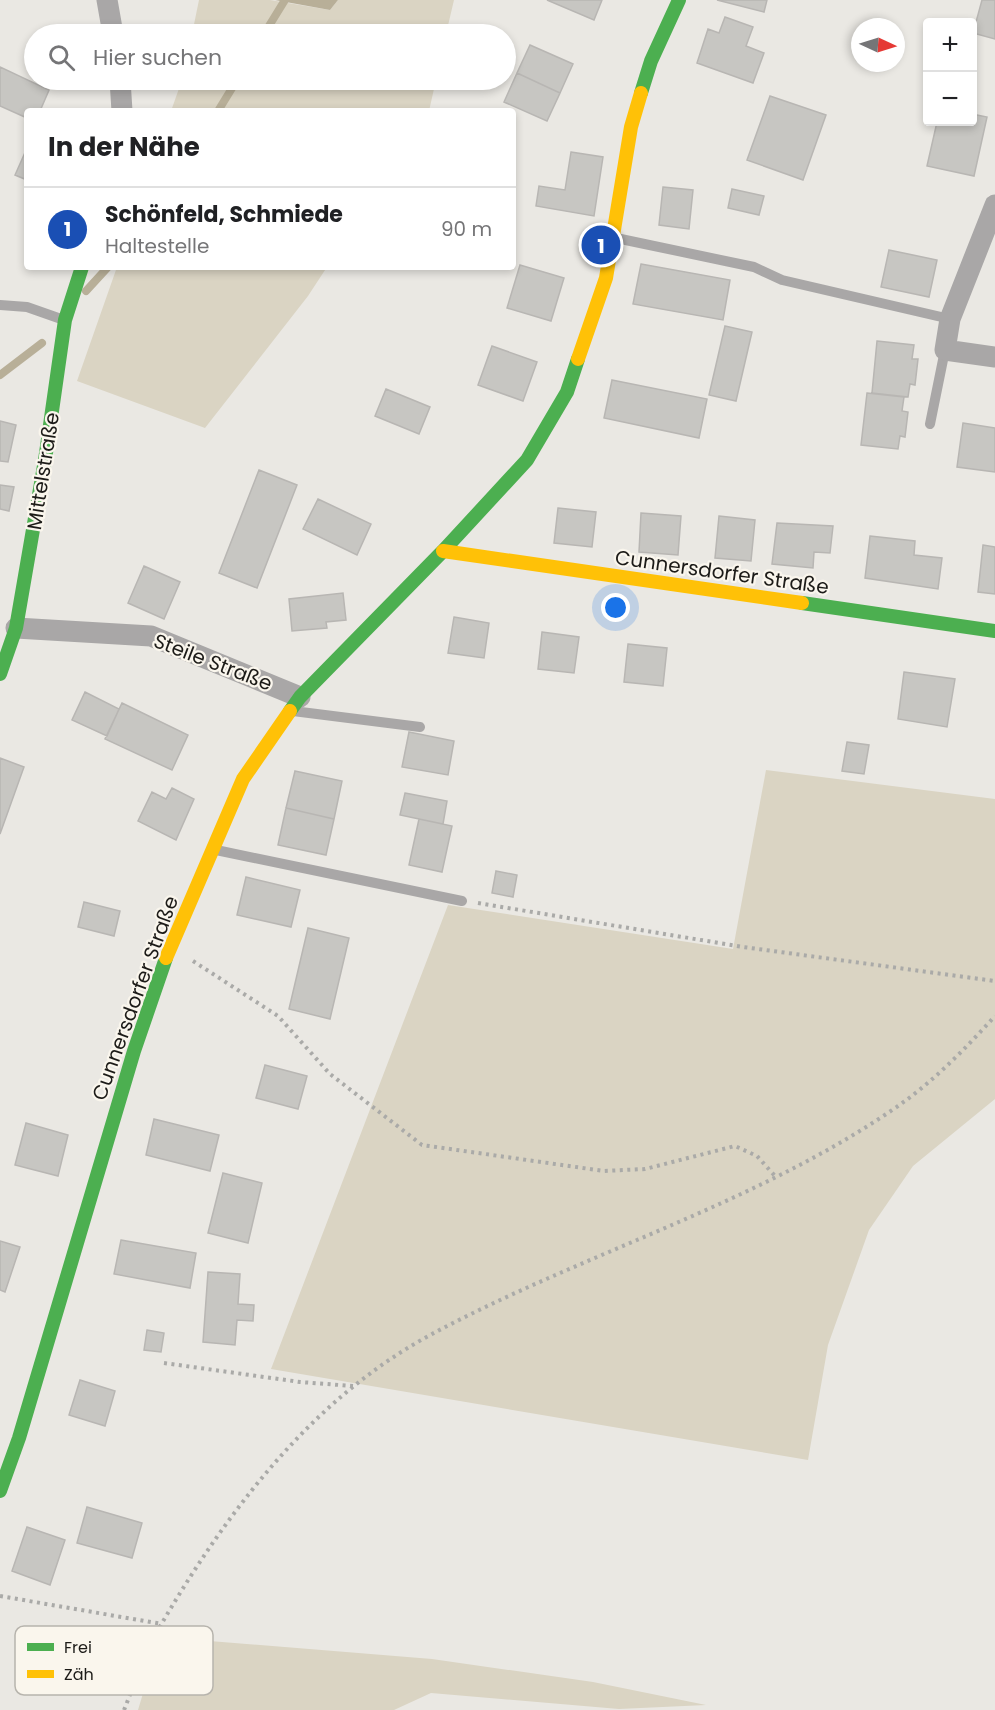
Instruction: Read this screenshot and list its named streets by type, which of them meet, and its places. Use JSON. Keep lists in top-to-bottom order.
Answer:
{
  "streets": {
    "street": ["Mittelstraße", "Cunnersdorfer Straße", "Steile Straße"]
  },
  "crossings": [
    ["Mittelstraße", "Steile Straße"],
    ["Cunnersdorfer Straße", "Steile Straße"]
  ],
  "legend": ["Frei", "Zäh"],
  "north": "right",
  "page": {
    "map_buttons": ["+", "−"],
    "search": "Hier suchen",
    "heading": "In der Nähe",
    "list": [
      {
        "mark": "1",
        "name": "Schönfeld, Schmiede",
        "note": "Haltestelle",
        "value": "90 m"
      }
    ],
    "pins": "1"
  }
}
